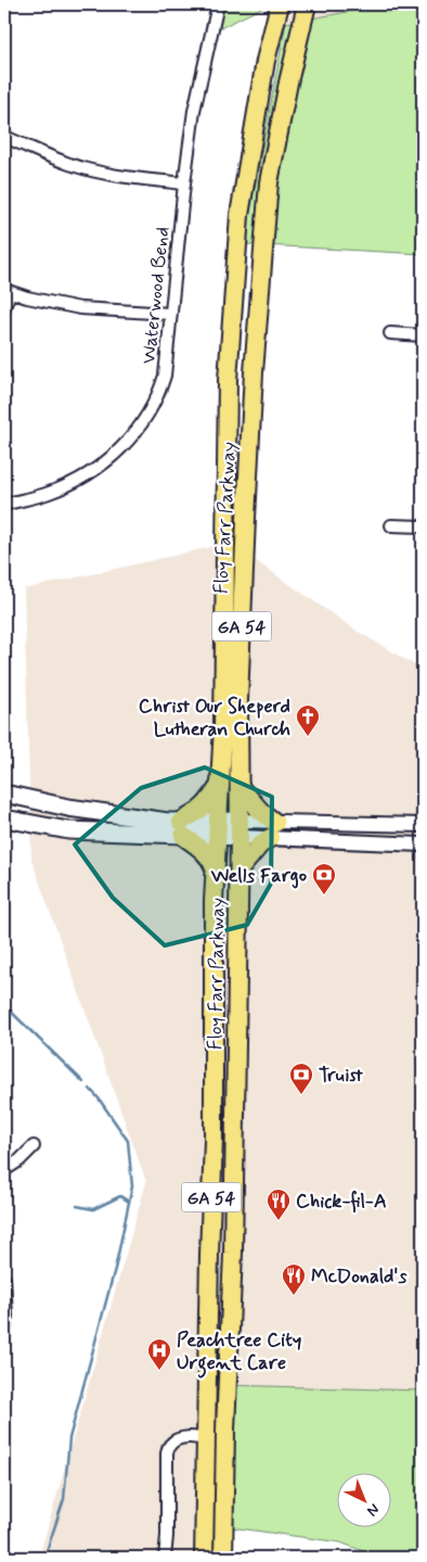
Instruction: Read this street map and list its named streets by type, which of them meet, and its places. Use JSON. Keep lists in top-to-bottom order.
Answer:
{
  "streets": {
    "main road": ["Floy Farr Parkway", "GA 54"],
    "street": ["Waterwood Bend"]
  },
  "places": {
    "church": ["Christ Our Sheperd Lutheran Church"],
    "bank": ["Wells Fargo", "Truist"],
    "restaurant": ["Chick-fil-A", "McDonald's"],
    "hospital": ["Peachtree City Urgent Care"]
  },
  "north": "bottom right"
}
